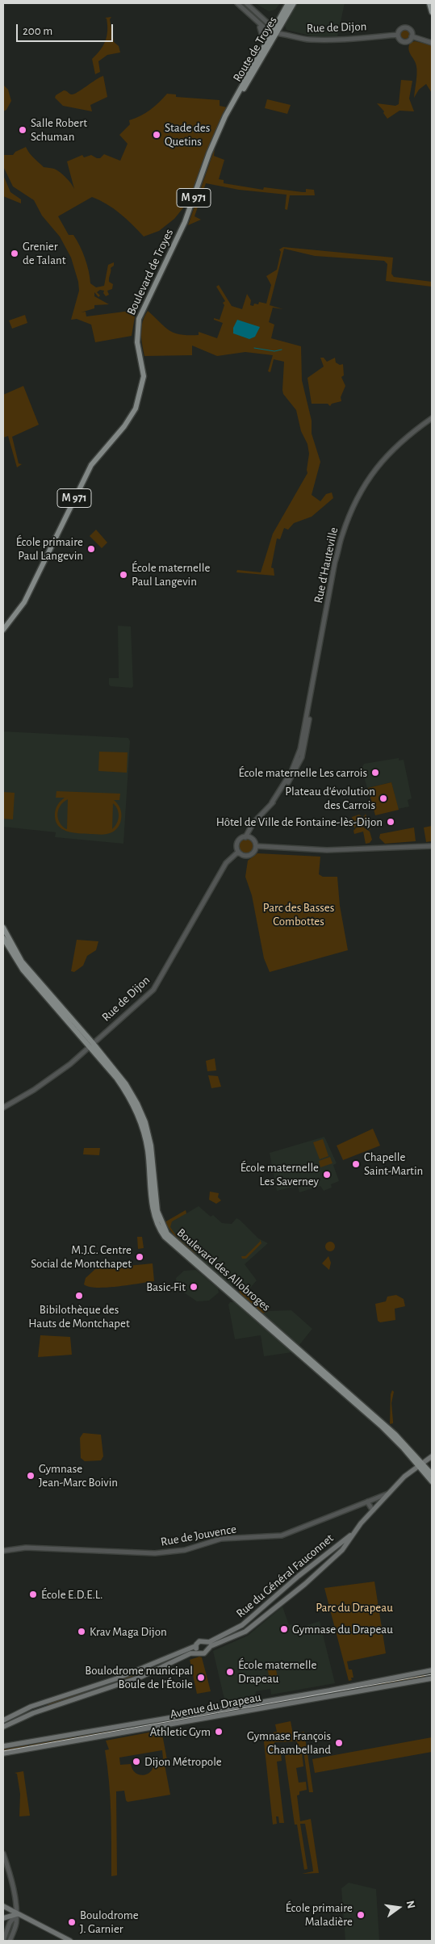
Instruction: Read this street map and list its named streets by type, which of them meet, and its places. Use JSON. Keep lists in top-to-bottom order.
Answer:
{
  "streets": {
    "main road": [
      "Route de Troyes",
      "M 971",
      "Boulevard de Troyes",
      "Boulevard des Allobroges",
      "Rue du Général Fauconnet",
      "Avenue du Drapeau"
    ],
    "street": ["Rue de Dijon", "Rue d'Hauteville", "Rue de Jouvence"]
  },
  "crossings": [
    ["Rue de Dijon", "Route de Troyes"],
    ["Rue de Dijon", "M 971"],
    ["Rue de Dijon", "Boulevard des Allobroges"],
    ["Route de Troyes", "M 971"],
    ["Route de Troyes", "Boulevard de Troyes"],
    ["M 971", "Boulevard de Troyes"],
    ["Boulevard des Allobroges", "Rue du Général Fauconnet"],
    ["Rue de Jouvence", "Rue du Général Fauconnet"]
  ],
  "parks": ["Parc des Basses Combottes", "Parc du Drapeau"],
  "places": [
    "Salle Robert Schuman",
    "Stade des Quetins",
    "Grenier de Talant",
    "École primaire Paul Langevin",
    "École maternelle Paul Langevin",
    "École maternelle Les carrois",
    "Plateau d'évolution des Carrois",
    "Hôtel de Ville de Fontaine-lès-Dijon",
    "Chapelle Saint-Martin",
    "École maternelle Les Saverney",
    "M.J.C. Centre Social de Montchapet",
    "Basic-Fit",
    "Bibilothèque des Hauts de Montchapet",
    "Gymnase Jean-Marc Boivin",
    "École E.D.E.L.",
    "Gymnase du Drapeau",
    "Krav Maga Dijon",
    "École maternelle Drapeau",
    "Boulodrome municipal Boule de l'Étoile",
    "Athletic Gym",
    "Gymnase François Chambelland",
    "Dijon Métropole",
    "École primaire Maladière",
    "Boulodrome J. Garnier"
  ],
  "scale_bar": "200 m",
  "north": "right"
}
